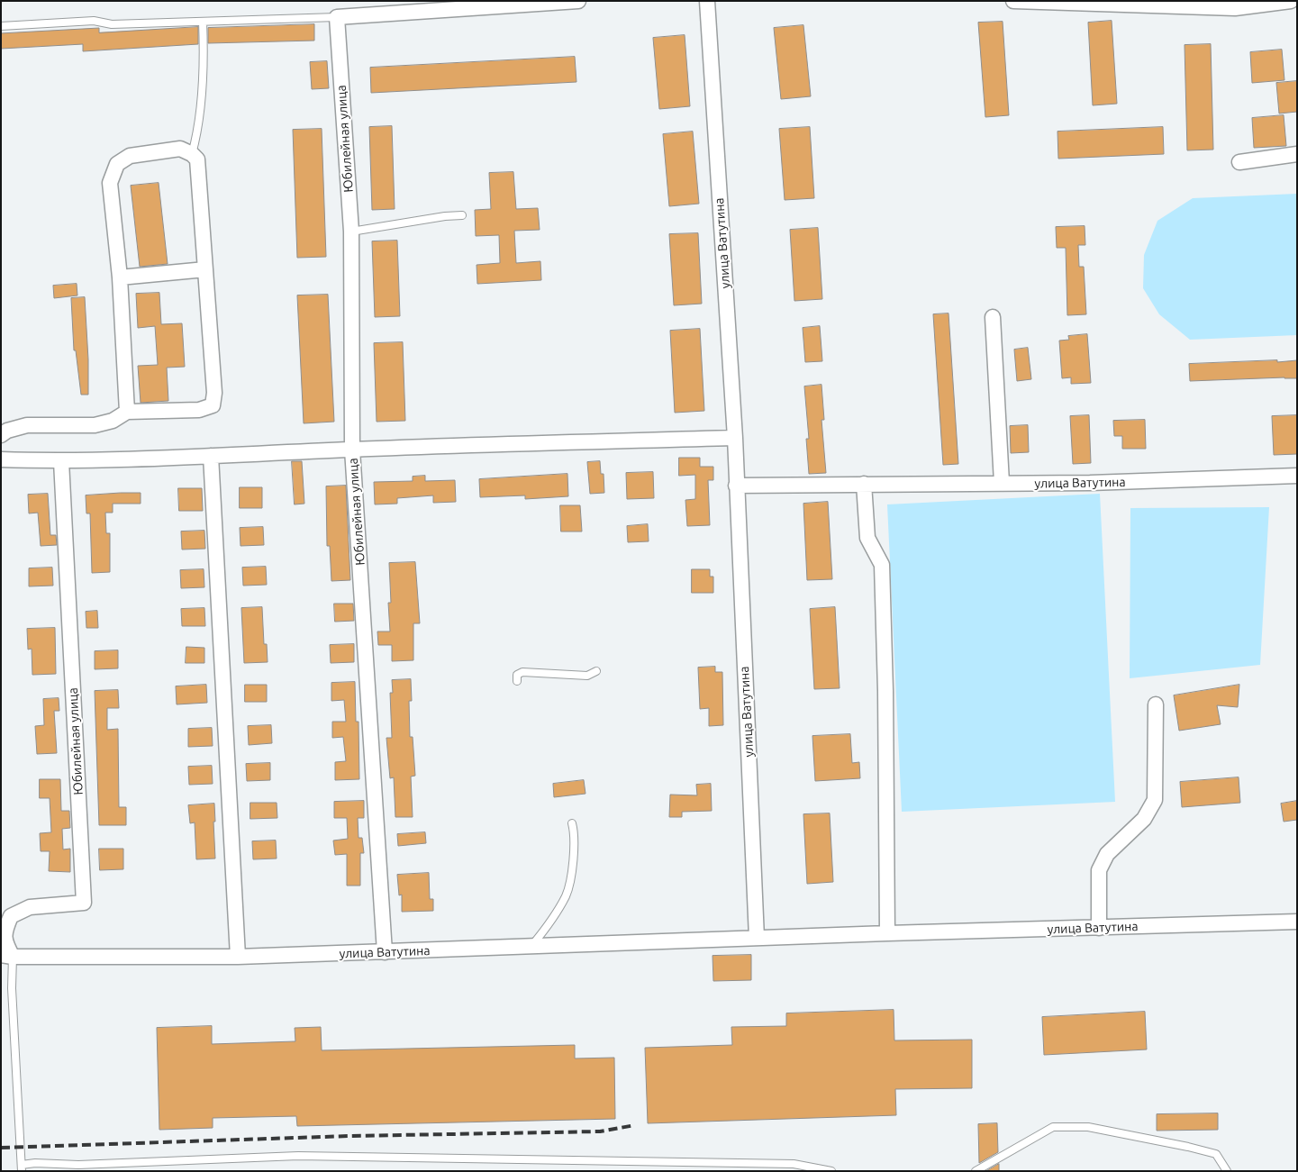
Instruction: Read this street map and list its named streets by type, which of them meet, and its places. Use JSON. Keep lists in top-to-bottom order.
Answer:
{
  "streets": {
    "street": ["Юбилейная улица", "улица Ватутина"]
  },
  "crossings": [
    ["Юбилейная улица", "улица Ватутина"]
  ]
}
